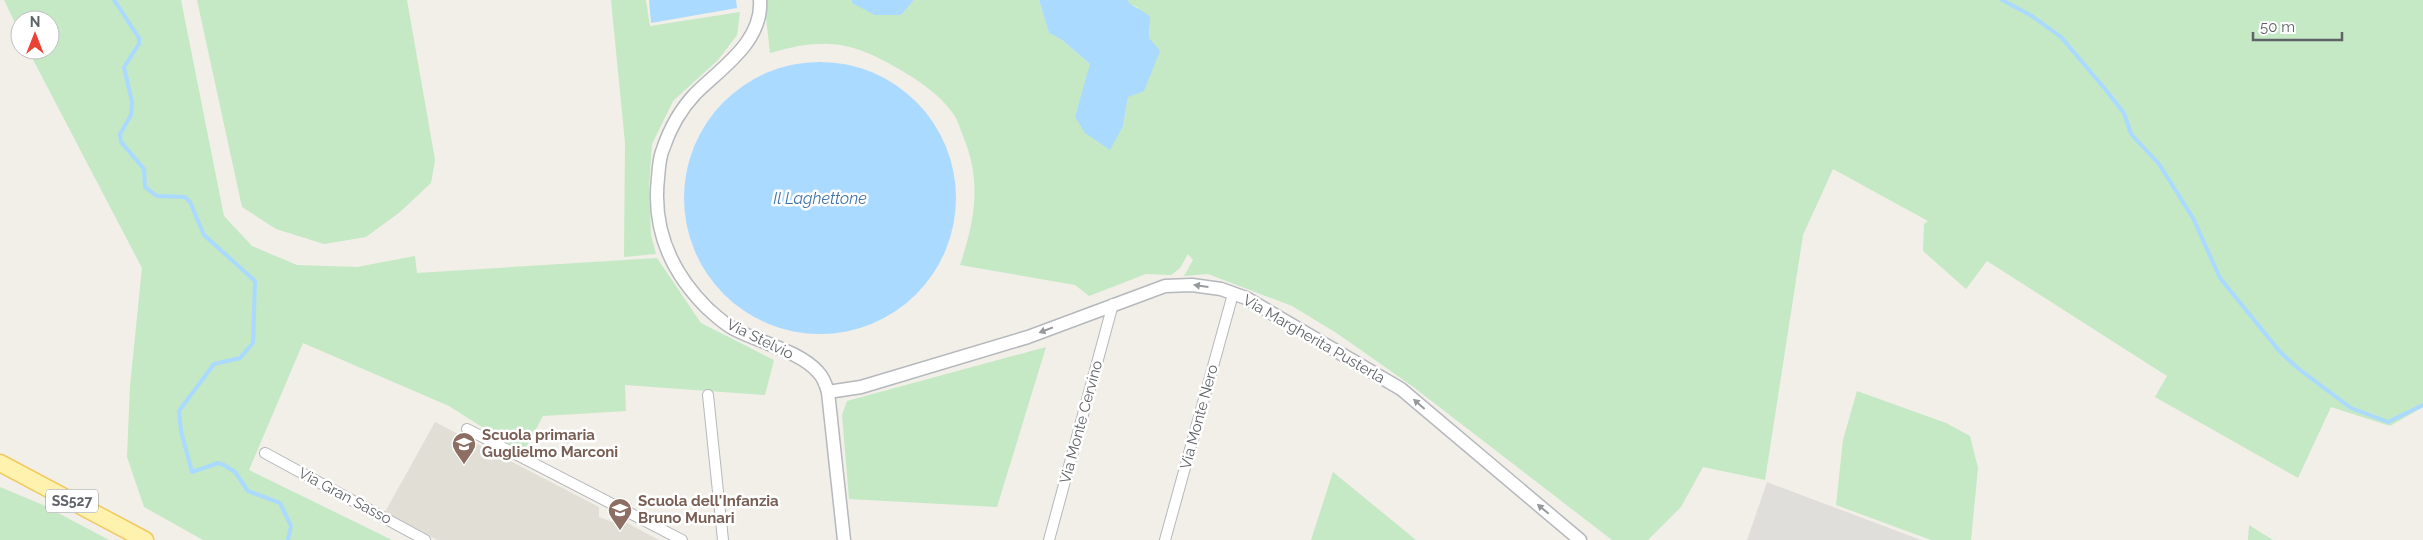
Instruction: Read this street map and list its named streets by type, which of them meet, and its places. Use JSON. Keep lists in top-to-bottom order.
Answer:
{
  "streets": {
    "main road": ["SS527"],
    "street": [
      "Via Stelvio",
      "Via Margherita Pusterla",
      "Via Monte Nero",
      "Via Monte Cervino",
      "Via Gran Sasso"
    ]
  },
  "crossings": [
    ["Via Stelvio", "Via Margherita Pusterla"],
    ["Via Margherita Pusterla", "Via Monte Nero"],
    ["Via Margherita Pusterla", "Via Monte Cervino"]
  ],
  "one_way": ["Via Margherita Pusterla"],
  "water": ["Il Laghettone"],
  "places": {
    "school or university": ["Scuola primaria Guglielmo Marconi", "Scuola dell'Infanzia Bruno Munari"]
  },
  "scale_bar": "50 m",
  "north": "top"
}
